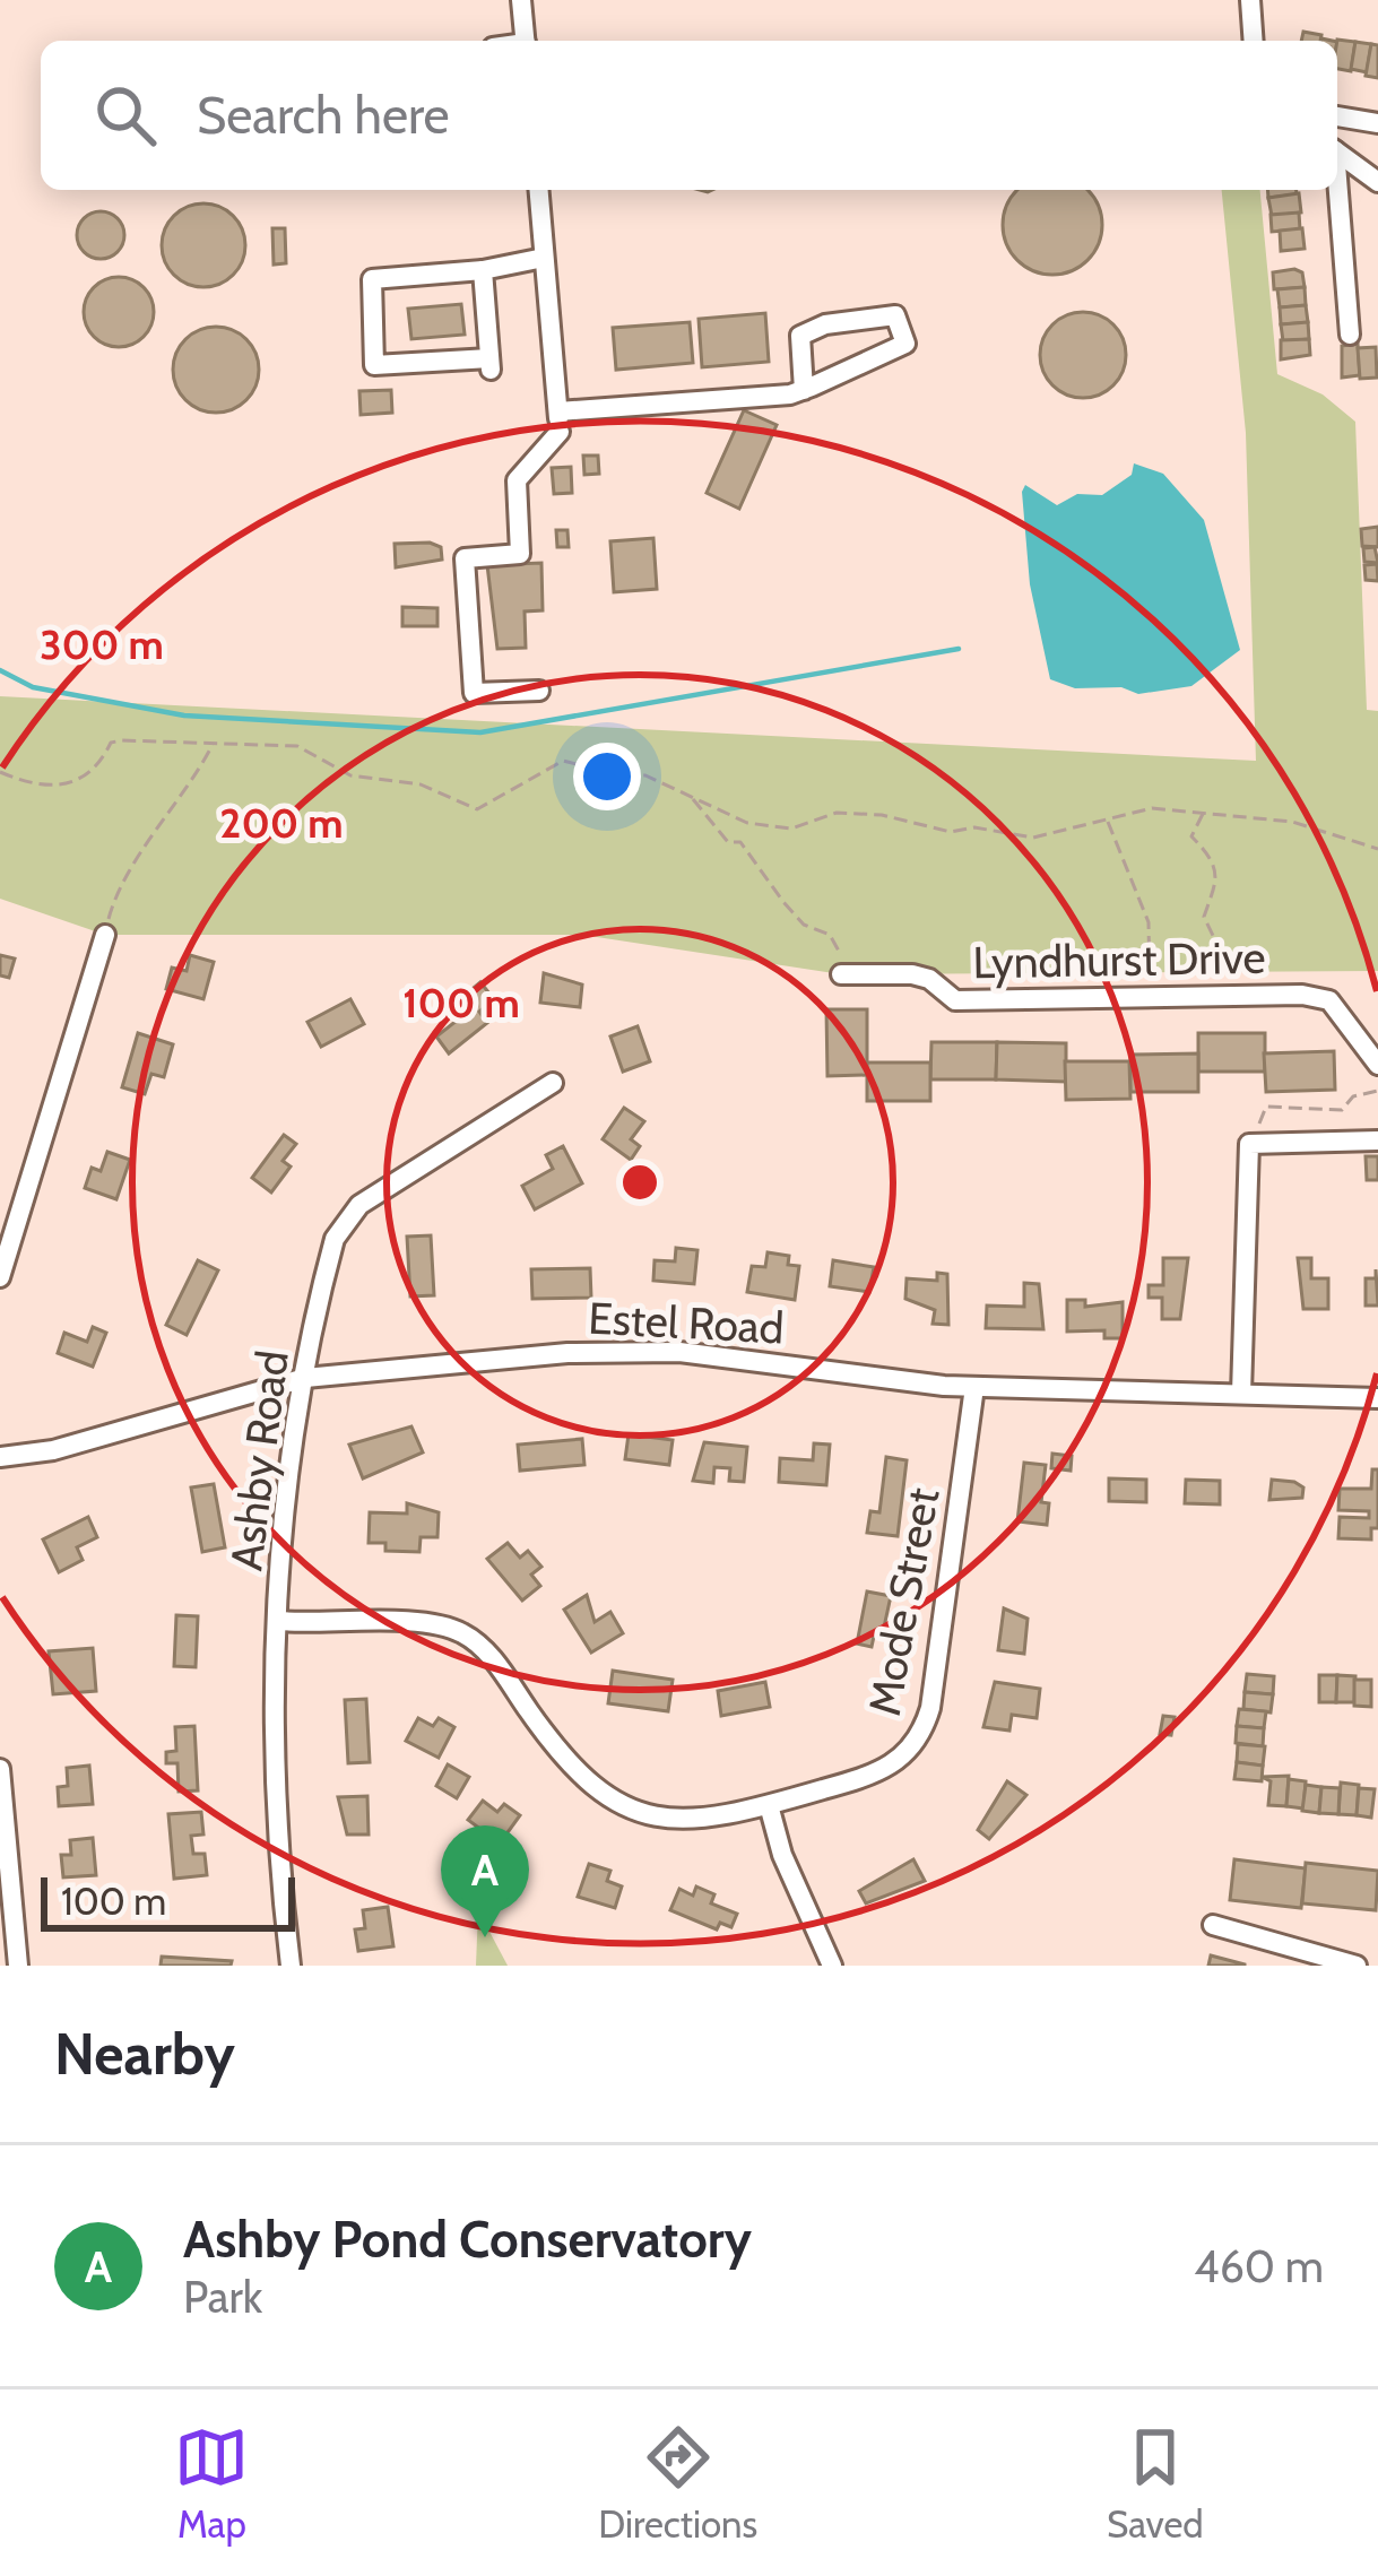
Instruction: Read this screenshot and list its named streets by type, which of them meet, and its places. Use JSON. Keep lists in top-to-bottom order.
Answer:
{
  "streets": {
    "street": [
      "Lyndhurst Drive",
      "Estel Road",
      "Ashby Road",
      "Mode Street"
    ]
  },
  "crossings": [
    ["Estel Road", "Ashby Road"],
    ["Estel Road", "Mode Street"],
    ["Ashby Road", "Mode Street"]
  ],
  "scale_bar": "100 m",
  "page": {
    "search": "Search here",
    "pins": "A",
    "scale": "100 m",
    "heading": "Nearby",
    "list": [
      {
        "mark": "A",
        "name": "Ashby Pond Conservatory",
        "note": "Park",
        "value": "460 m"
      }
    ],
    "nav": ["Map", "Directions", "Saved"]
  },
  "rings": ["300 m", "200 m", "100 m"]
}
